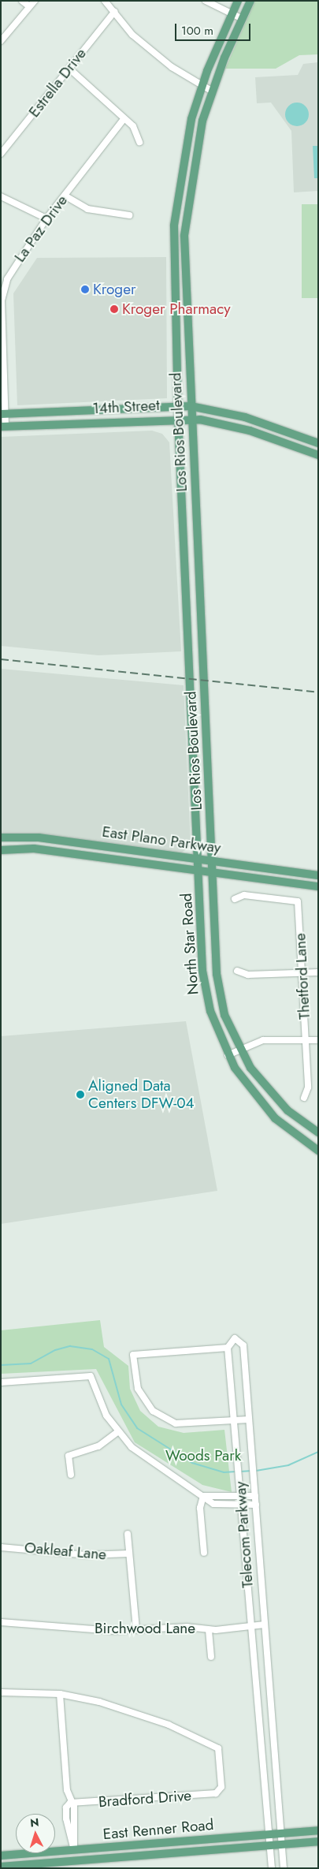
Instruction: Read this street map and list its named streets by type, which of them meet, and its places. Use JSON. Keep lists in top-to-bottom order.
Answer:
{
  "streets": {
    "main road": [
      "14th Street",
      "Los Rios Boulevard",
      "East Plano Parkway",
      "North Star Road",
      "East Renner Road"
    ],
    "street": [
      "Estrella Drive",
      "La Paz Drive",
      "Thetford Lane",
      "Telecom Parkway",
      "Oakleaf Lane",
      "Birchwood Lane",
      "Bradford Drive"
    ]
  },
  "crossings": [
    ["La Paz Drive", "14th Street"],
    ["14th Street", "Los Rios Boulevard"],
    ["Los Rios Boulevard", "East Plano Parkway"],
    ["Los Rios Boulevard", "North Star Road"],
    ["East Plano Parkway", "North Star Road"],
    ["Telecom Parkway", "Birchwood Lane"],
    ["Telecom Parkway", "East Renner Road"]
  ],
  "parks": ["Woods Park"],
  "places": ["Kroger", "Kroger Pharmacy", "Aligned Data Centers DFW-04"],
  "scale_bar": "100 m",
  "north": "top"
}
